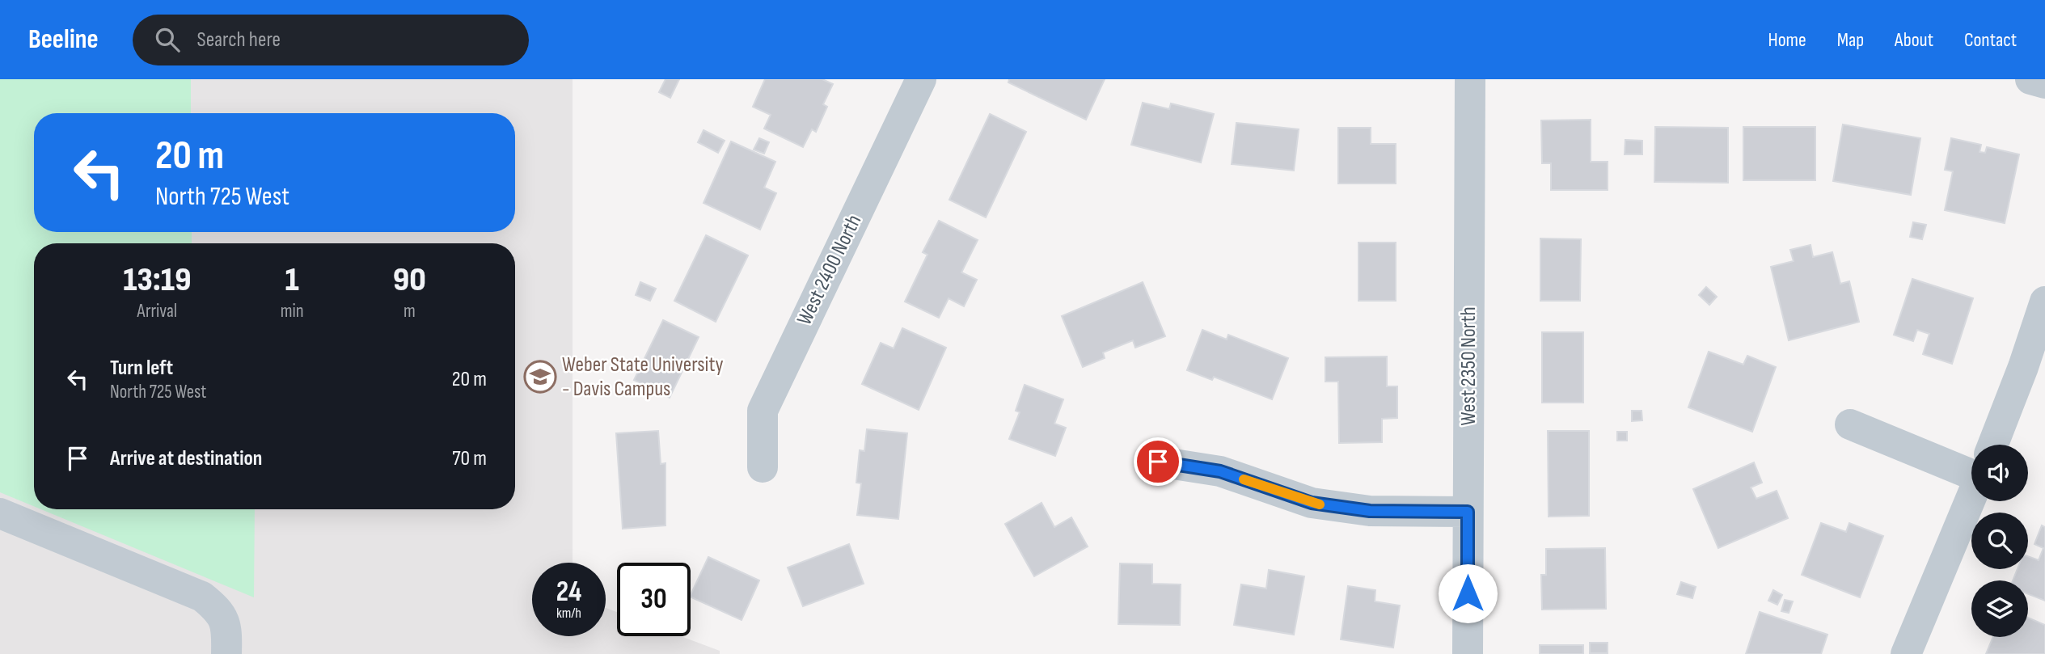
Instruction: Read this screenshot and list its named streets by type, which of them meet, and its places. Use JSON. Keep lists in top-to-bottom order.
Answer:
{
  "streets": {
    "street": ["West 2400 North", "West 2350 North"]
  },
  "places": {
    "school or university": ["Weber State University - Davis Campus"]
  },
  "page": {
    "header": "Beeline",
    "search": "Search here",
    "nav": [
      "Home",
      "Map",
      "About",
      "Contact"
    ],
    "turn": ["20 m", "North 725 West"],
    "eta": [
      "13:19",
      "Arrival",
      "1",
      "min",
      "90",
      "m"
    ],
    "list": [
      {
        "name": "Turn left",
        "note": "North 725 West",
        "value": "20 m"
      },
      {
        "name": "Arrive at destination",
        "value": "70 m"
      }
    ],
    "speed": "24 km/h",
    "limit": "30"
  }
}
